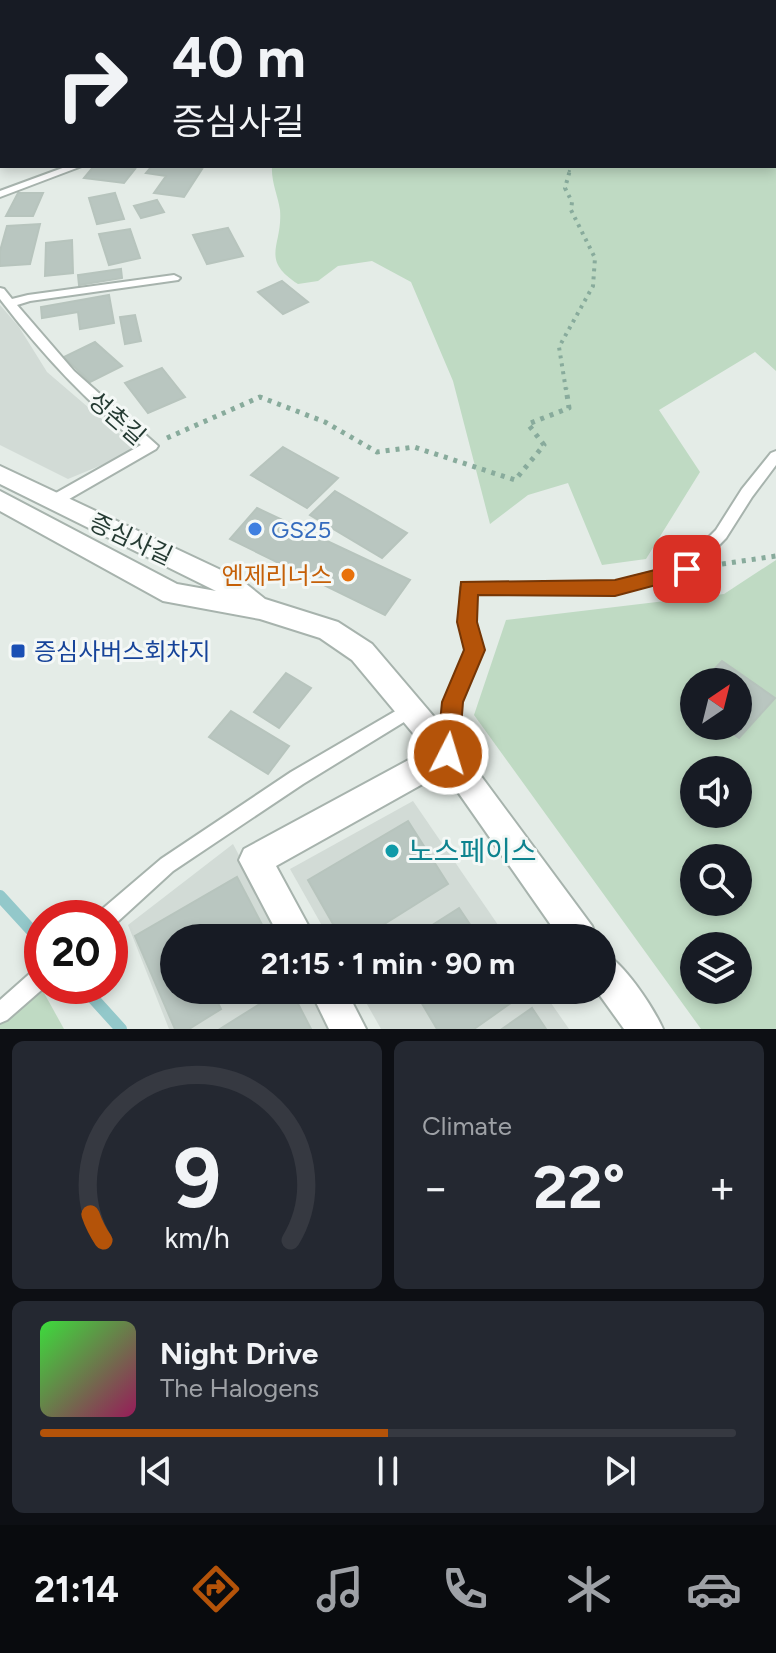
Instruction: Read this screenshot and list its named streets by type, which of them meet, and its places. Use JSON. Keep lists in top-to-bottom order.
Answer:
{
  "streets": {
    "street": ["증심사길"],
    "lane": ["성촌길"]
  },
  "crossings": [
    ["성촌길", "증심사길"]
  ],
  "places": {
    "other": ["GS25", "엔제리너스", "노스페이스"],
    "transit": ["증심사버스회차지"]
  },
  "north": "top right",
  "page": {
    "turn": ["40 m", "증심사길"],
    "limit": "20",
    "trip": "21:15 · 1 min · 90 m",
    "tile": "Climate",
    "heat": ["−", "22°", "+"],
    "song": ["Night Drive", "The Halogens"],
    "tabs": "21:14",
    "gauge": ["9", "km/h"]
  }
}
